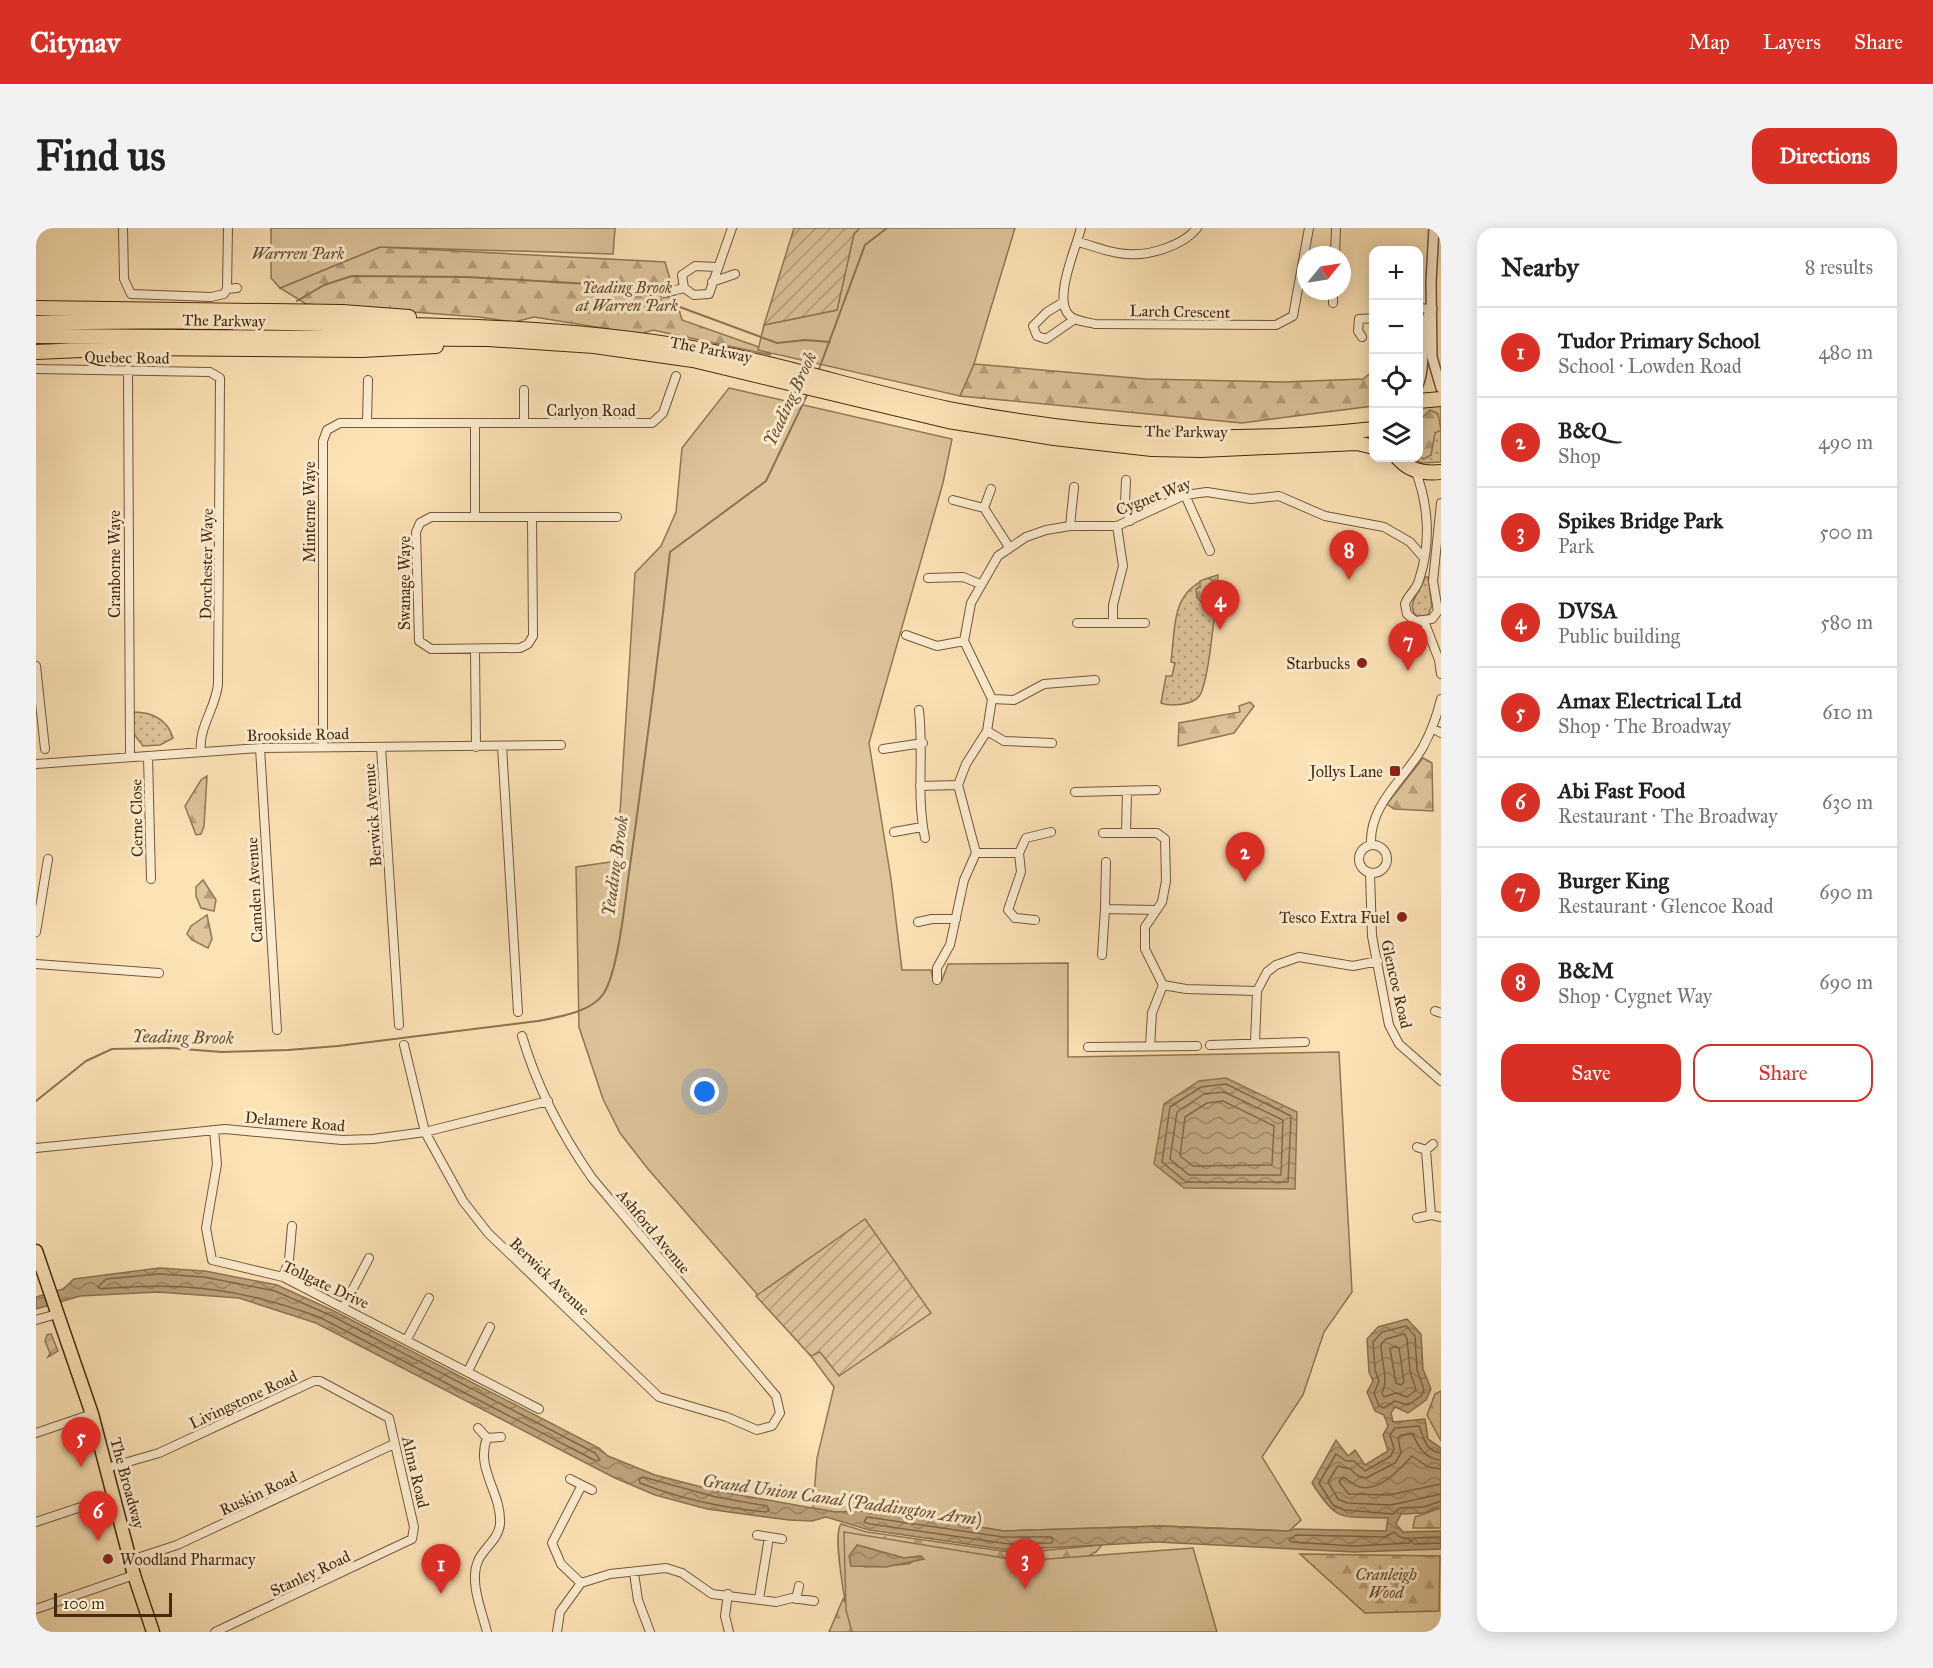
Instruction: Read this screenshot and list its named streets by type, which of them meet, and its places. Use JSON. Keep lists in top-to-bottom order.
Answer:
{
  "streets": {
    "highway": ["The Parkway"],
    "main road": ["The Broadway"],
    "street": [
      "Larch Crescent",
      "Quebec Road",
      "Carlyon Road",
      "Cygnet Way",
      "Minterne Waye",
      "Cranborne Waye",
      "Dorchester Waye",
      "Swanage Waye",
      "Brookside Road",
      "Berwick Avenue",
      "Cerne Close",
      "Camden Avenue",
      "Glencoe Road",
      "Delamere Road",
      "Ashford Avenue",
      "Tollgate Drive",
      "Livingstone Road",
      "Alma Road",
      "Ruskin Road",
      "Stanley Road"
    ]
  },
  "crossings": [
    ["Quebec Road", "Cranborne Waye"],
    ["Quebec Road", "Dorchester Waye"],
    ["Carlyon Road", "Minterne Waye"],
    ["Minterne Waye", "Brookside Road"],
    ["Cranborne Waye", "Brookside Road"],
    ["Dorchester Waye", "Brookside Road"],
    ["Brookside Road", "Berwick Avenue"],
    ["Brookside Road", "Cerne Close"],
    ["Brookside Road", "Camden Avenue"],
    ["Berwick Avenue", "Delamere Road"],
    ["Berwick Avenue", "Ashford Avenue"],
    ["Delamere Road", "Ashford Avenue"],
    ["Delamere Road", "Tollgate Drive"],
    ["Livingstone Road", "Alma Road"],
    ["Livingstone Road", "The Broadway"],
    ["Alma Road", "Ruskin Road"],
    ["Alma Road", "Stanley Road"],
    ["The Broadway", "Ruskin Road"]
  ],
  "water": ["Yeading Brook", "Grand Union Canal (Paddington Arm)"],
  "parks": ["Warrren Park", "Yeading Brook at Warren Park", "Cranleigh Wood"],
  "places": {
    "other": ["Starbucks", "Tesco Extra Fuel", "Woodland Pharmacy"],
    "transit": ["Jollys Lane"]
  },
  "scale_bar": "100 m",
  "north": "top right",
  "page": {
    "header": "Citynav",
    "nav": ["Map", "Layers", "Share"],
    "buttons": [
      "Directions",
      ["Save", "Share"]
    ],
    "title": "Find us",
    "heading": ["Nearby", "8 results"],
    "map_buttons": ["+", "−"],
    "list": [
      {
        "mark": "1",
        "name": "Tudor Primary School",
        "note": "School · Lowden Road",
        "value": "480 m"
      },
      {
        "mark": "2",
        "name": "B&Q",
        "note": "Shop",
        "value": "490 m"
      },
      {
        "mark": "3",
        "name": "Spikes Bridge Park",
        "note": "Park",
        "value": "500 m"
      },
      {
        "mark": "4",
        "name": "DVSA",
        "note": "Public building",
        "value": "580 m"
      },
      {
        "mark": "5",
        "name": "Amax Electrical Ltd",
        "note": "Shop · The Broadway",
        "value": "610 m"
      },
      {
        "mark": "6",
        "name": "Abi Fast Food",
        "note": "Restaurant · The Broadway",
        "value": "630 m"
      },
      {
        "mark": "7",
        "name": "Burger King",
        "note": "Restaurant · Glencoe Road",
        "value": "690 m"
      },
      {
        "mark": "8",
        "name": "B&M",
        "note": "Shop · Cygnet Way",
        "value": "690 m"
      }
    ],
    "pins": [
      "8",
      "4",
      "7",
      "2",
      "5",
      "6",
      "3",
      "1"
    ],
    "scale": "100 m"
  }
}
